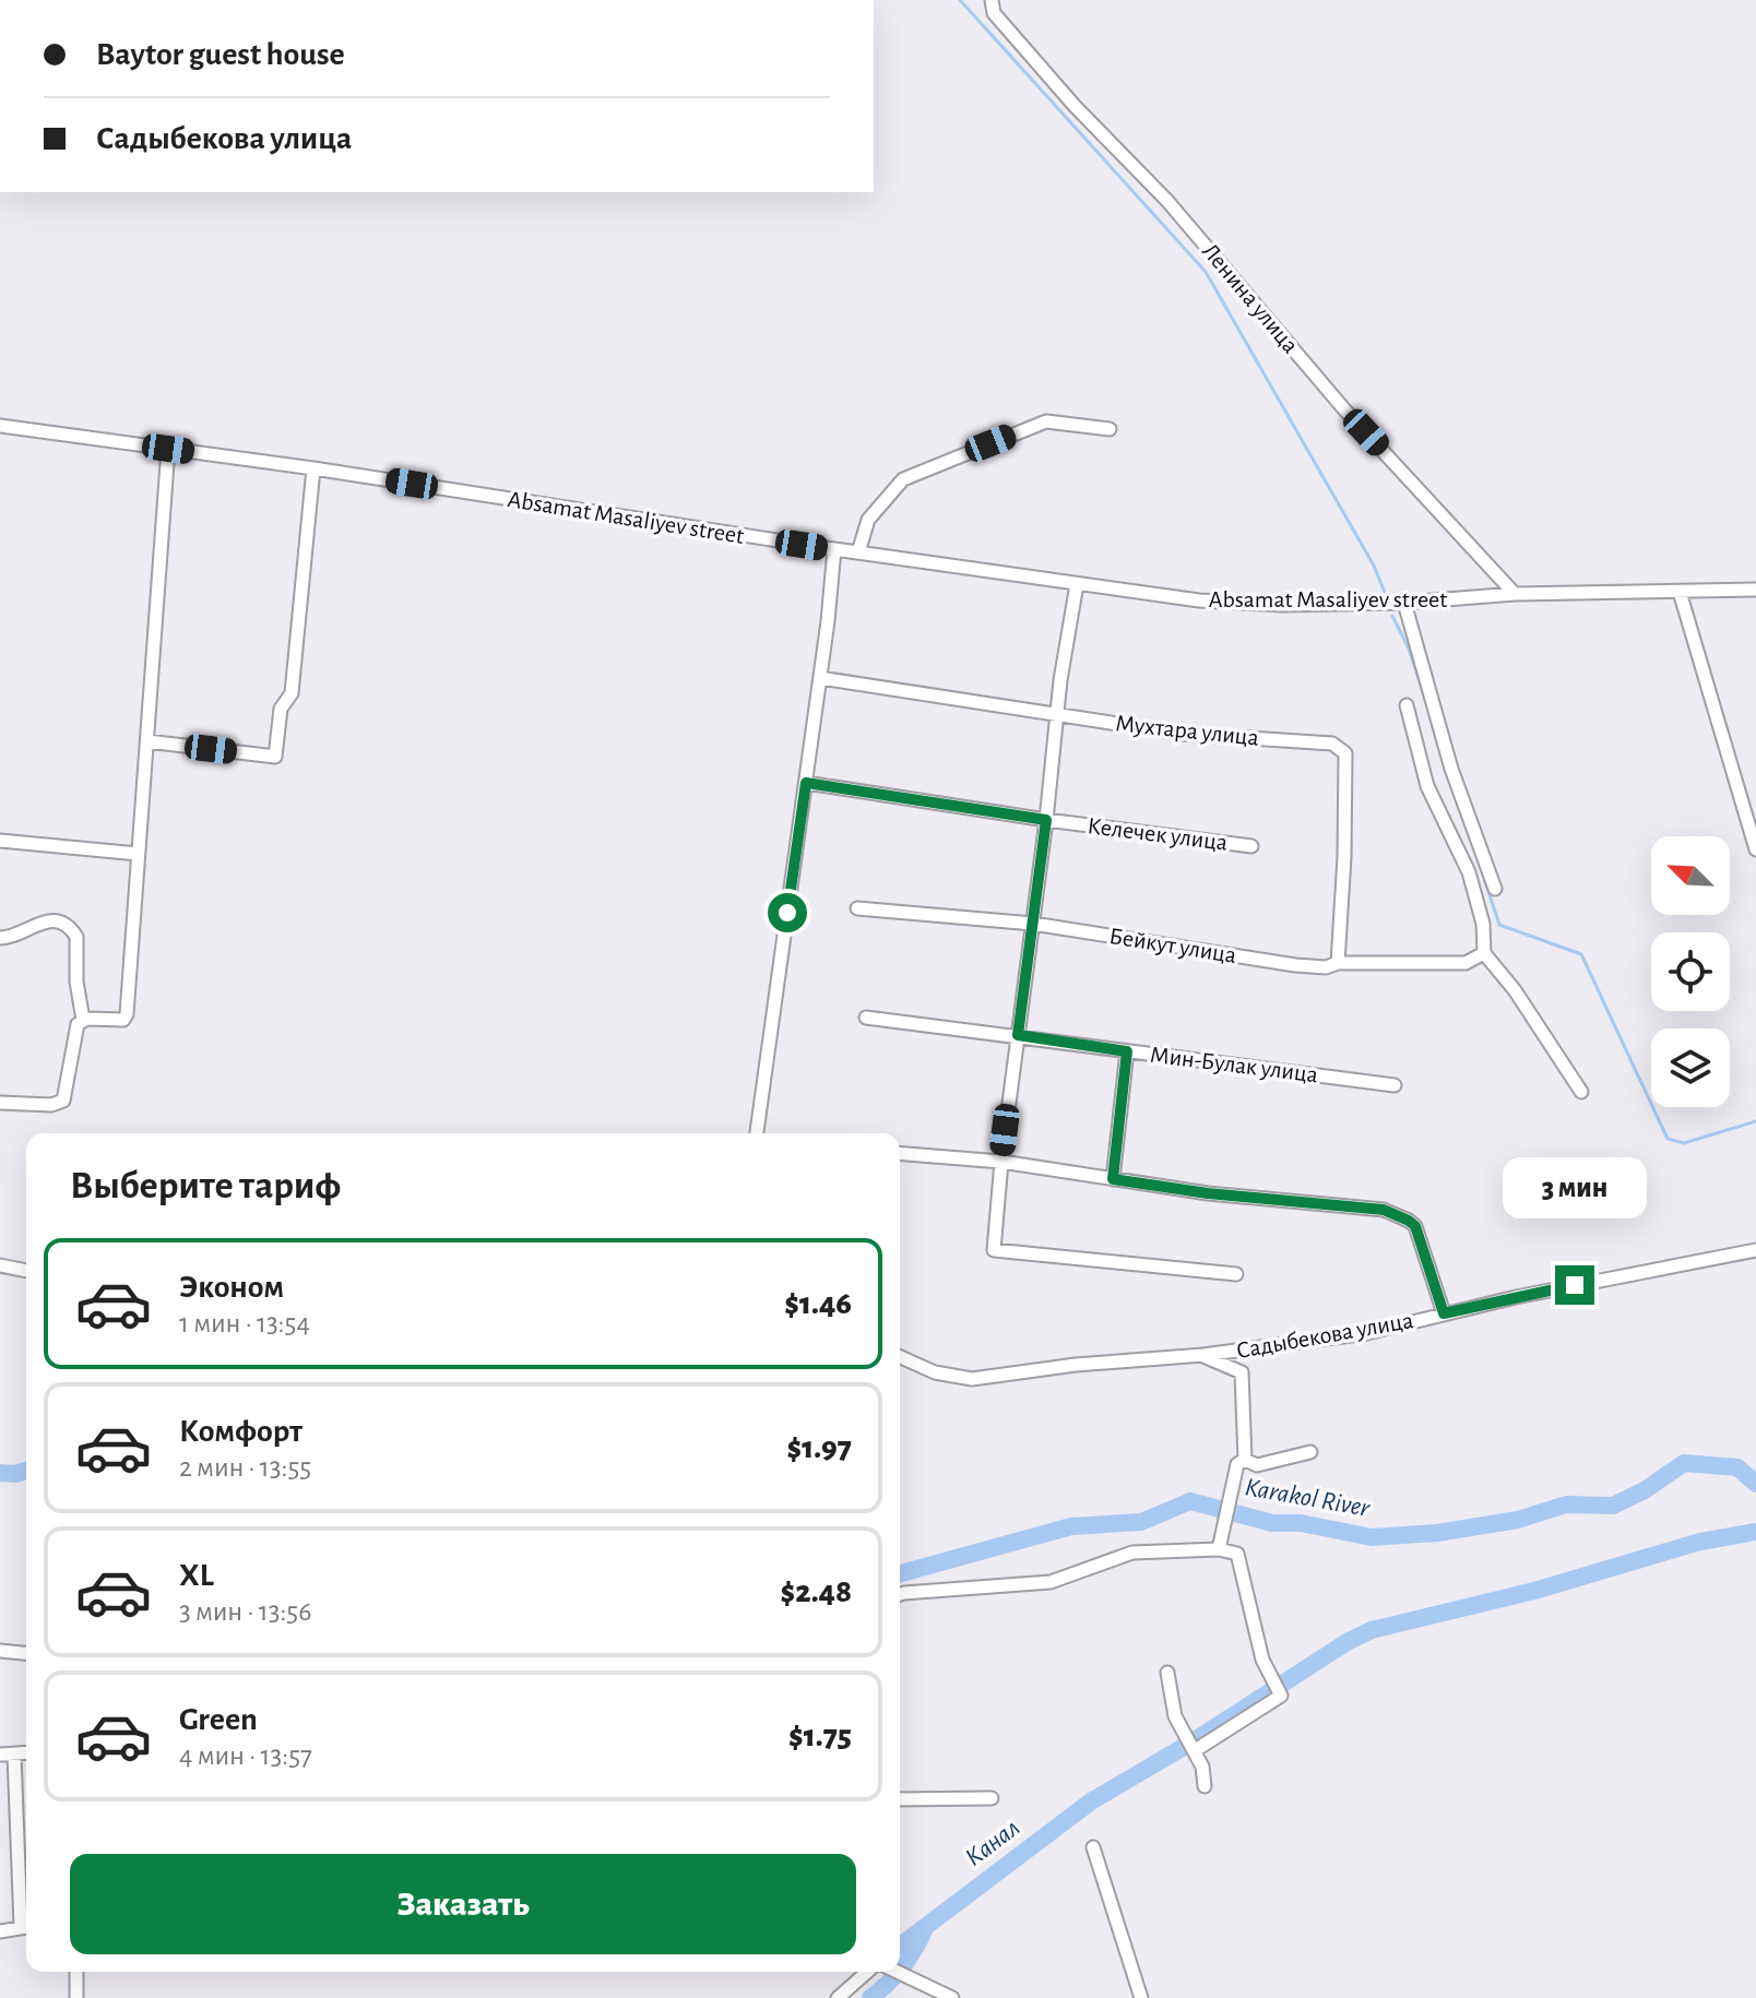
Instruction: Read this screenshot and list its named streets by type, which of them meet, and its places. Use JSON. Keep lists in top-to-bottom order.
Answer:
{
  "streets": {
    "street": [
      "Ленина улица",
      "Absamat Masaliyev street",
      "Мухтара улица",
      "Келечек улица",
      "Бейкут улица",
      "Мин-Булак улица",
      "Садыбекова улица"
    ]
  },
  "crossings": [
    ["Ленина улица", "Absamat Masaliyev street"],
    ["Мухтара улица", "Бейкут улица"]
  ],
  "water": ["Karakol River", "Канал"],
  "north": "top left",
  "page": {
    "banner": ["Baytor guest house", "Садыбекова улица"],
    "heading": "Выберите тариф",
    "bubble": "3 мин",
    "list": [
      {
        "name": "Эконом",
        "note": "1 мин · 13:54",
        "value": "$1.46"
      },
      {
        "name": "Комфорт",
        "note": "2 мин · 13:55",
        "value": "$1.97"
      },
      {
        "name": "XL",
        "note": "3 мин · 13:56",
        "value": "$2.48"
      },
      {
        "name": "Green",
        "note": "4 мин · 13:57",
        "value": "$1.75"
      }
    ],
    "buttons": "Заказать"
  }
}
